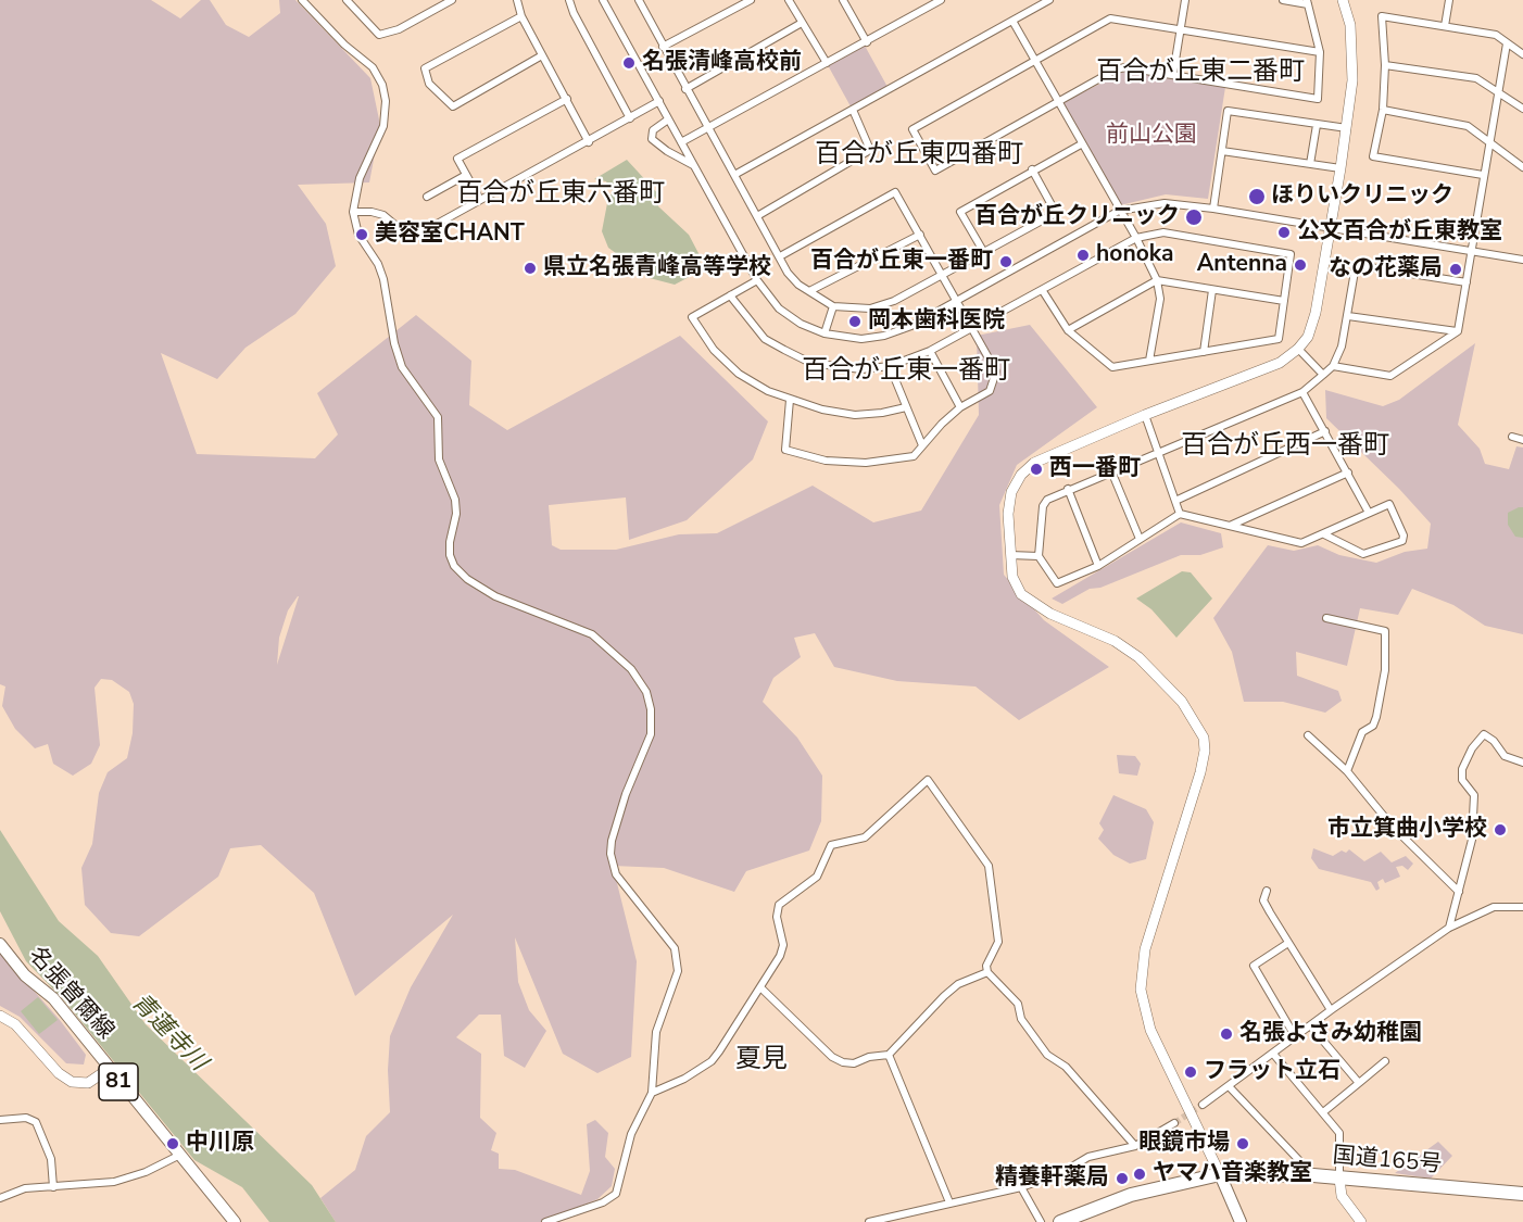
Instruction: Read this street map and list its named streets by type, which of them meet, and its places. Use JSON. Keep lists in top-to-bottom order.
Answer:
{
  "streets": {
    "highway": ["国道165号"],
    "main road": ["名張曽爾線", "81"]
  },
  "districts": [
    "百合が丘東二番町",
    "百合が丘東四番町",
    "百合が丘東六番町",
    "百合が丘東一番町",
    "百合が丘西一番町",
    "夏見"
  ],
  "water": ["青蓮寺川"],
  "parks": ["前山公園"],
  "places": [
    "名張清峰高校前",
    "ほりいクリニック",
    "百合が丘クリニック",
    "公文百合が丘東教室",
    "美容室CHANT",
    "honoka",
    "百合が丘東一番町",
    "Antenna",
    "県立名張青峰高等学校",
    "なの花薬局",
    "岡本歯科医院",
    "西一番町",
    "市立箕曲小学校",
    "名張よさみ幼稚園",
    "フラット立石",
    "中川原",
    "眼鏡市場",
    "ヤマハ音楽教室",
    "精養軒薬局"
  ]
}
